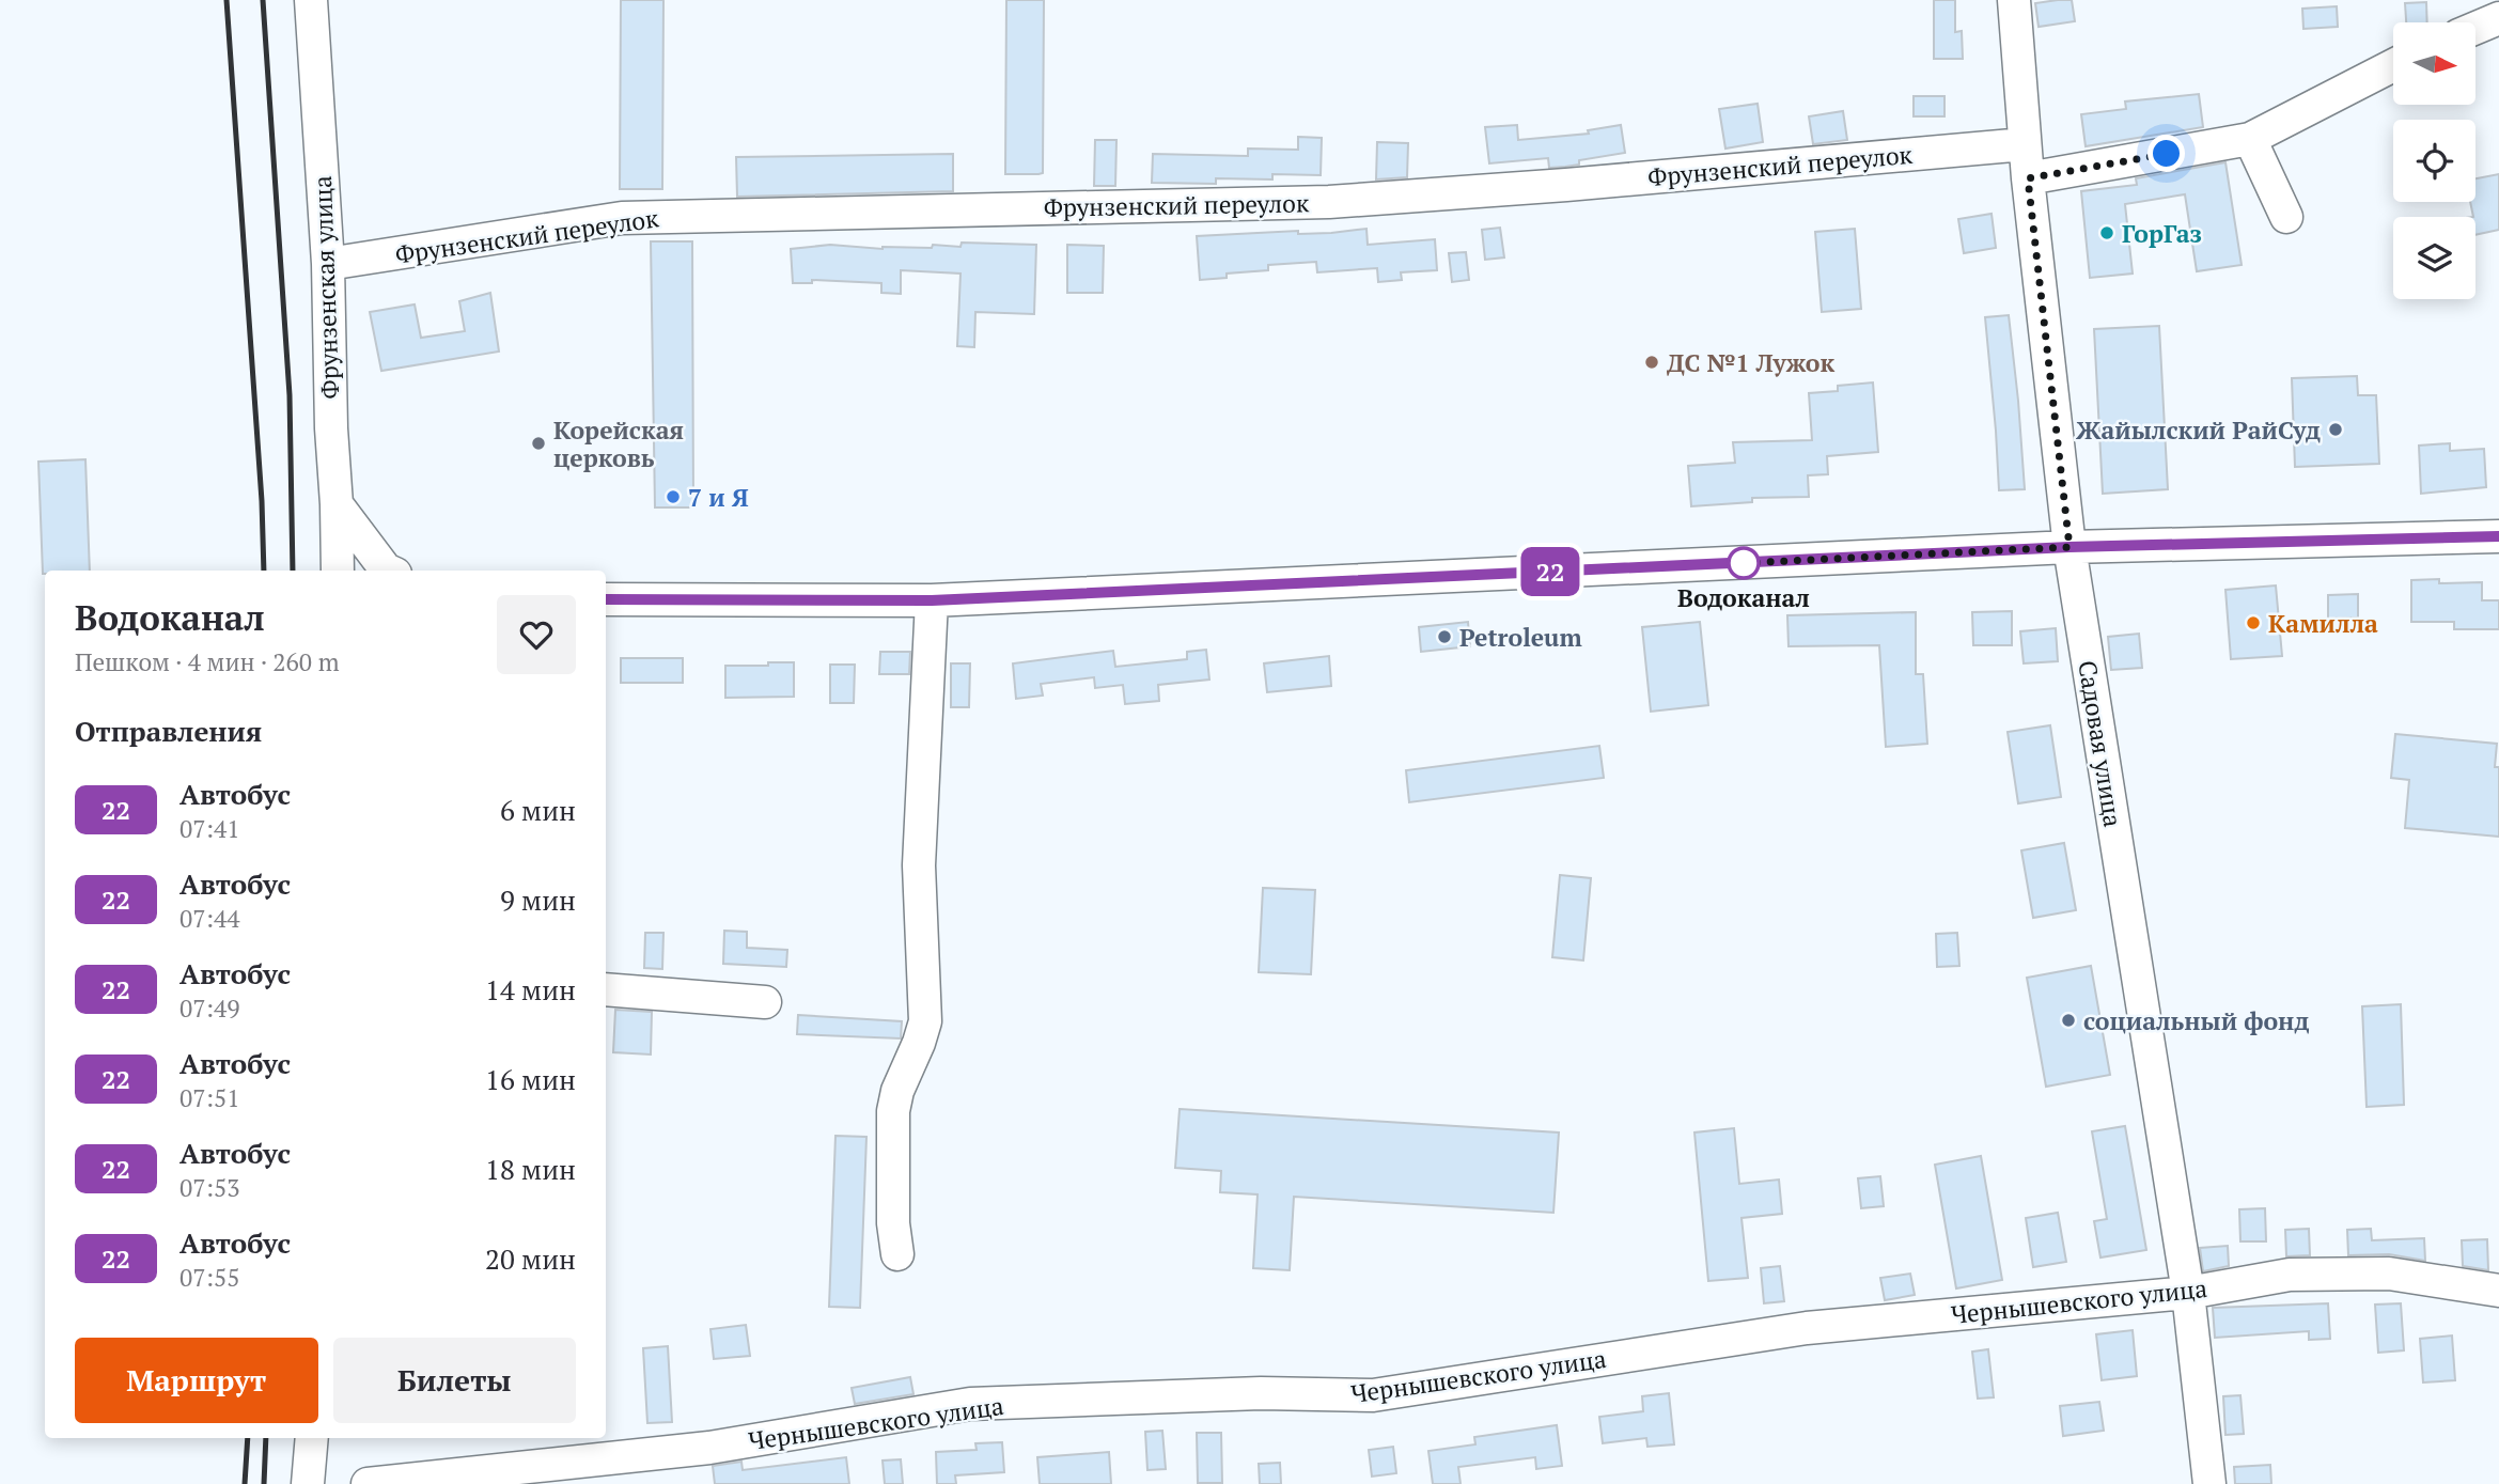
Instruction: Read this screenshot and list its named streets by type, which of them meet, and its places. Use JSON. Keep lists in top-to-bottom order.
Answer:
{
  "streets": {
    "street": [
      "Фрунзенский переулок",
      "Фрунзенская улица",
      "Садовая улица",
      "Чернышевского улица"
    ]
  },
  "crossings": [
    ["Фрунзенский переулок", "Фрунзенская улица"],
    ["Фрунзенский переулок", "Садовая улица"],
    ["Садовая улица", "Чернышевского улица"]
  ],
  "places": [
    "ГорГаз",
    "ДС №1 Лужок",
    "Жайылский РайСуд",
    "Корейская церковь",
    "7 и Я",
    "Водоканал",
    "Камилла",
    "Petroleum",
    "социальный фонд"
  ],
  "lines": ["bus line 22"],
  "north": "right",
  "page": {
    "on_map": "22",
    "heading": [
      ["Водоканал", "Пешком · 4 мин · 260 m"],
      "Отправления"
    ],
    "list": [
      {
        "mark": "22",
        "name": "Автобус",
        "note": "07:41",
        "value": "6 мин"
      },
      {
        "mark": "22",
        "name": "Автобус",
        "note": "07:44",
        "value": "9 мин"
      },
      {
        "mark": "22",
        "name": "Автобус",
        "note": "07:49",
        "value": "14 мин"
      },
      {
        "mark": "22",
        "name": "Автобус",
        "note": "07:51",
        "value": "16 мин"
      },
      {
        "mark": "22",
        "name": "Автобус",
        "note": "07:53",
        "value": "18 мин"
      },
      {
        "mark": "22",
        "name": "Автобус",
        "note": "07:55",
        "value": "20 мин"
      }
    ],
    "buttons": ["Маршрут", "Билеты"]
  }
}
